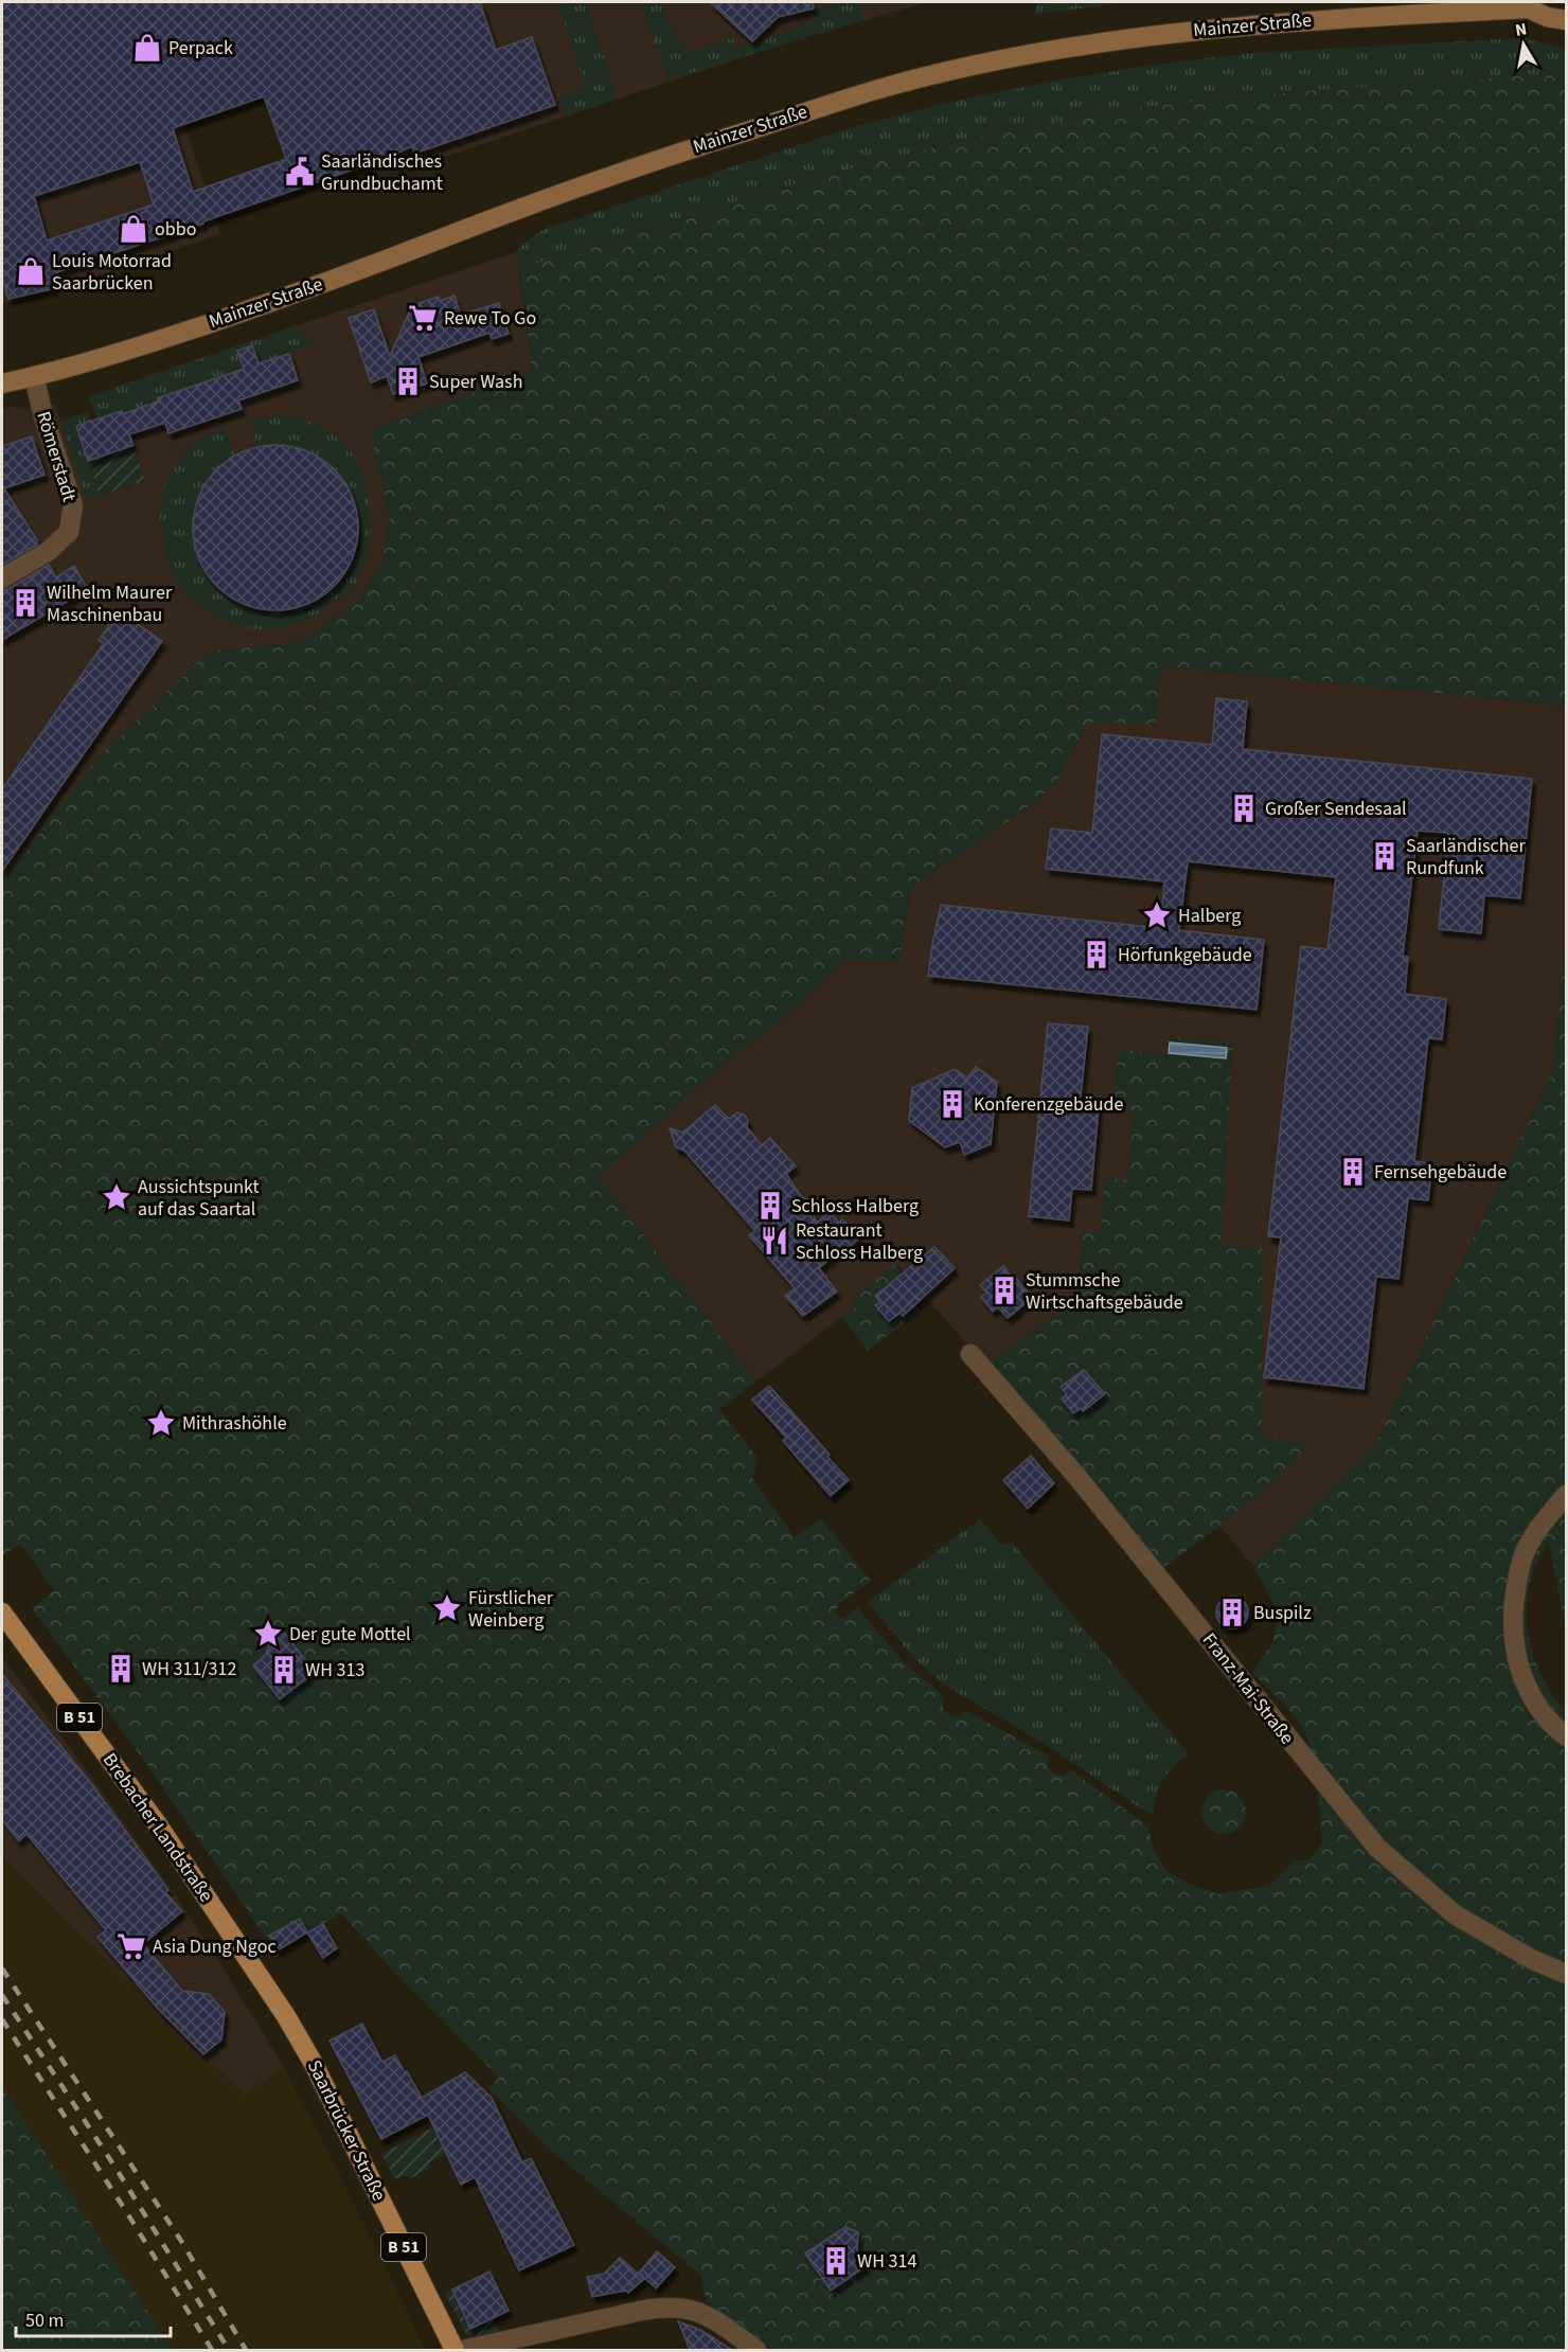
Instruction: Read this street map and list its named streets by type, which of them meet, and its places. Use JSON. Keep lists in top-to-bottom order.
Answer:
{
  "streets": {
    "main road": [
      "Mainzer Straße",
      "B 51",
      "Brebacher Landstraße",
      "Saarbrücker Straße"
    ],
    "street": ["Römerstadt", "Franz-Mai-Straße"]
  },
  "crossings": [
    ["Mainzer Straße", "Römerstadt"],
    ["Brebacher Landstraße", "Saarbrücker Straße"]
  ],
  "places": {
    "shop": ["Perpack", "obbo", "Louis Motorrad Saarbrücken"],
    "public building": ["Saarländisches Grundbuchamt"],
    "supermarket": ["Rewe To Go", "Asia Dung Ngoc"],
    "building": [
      "Super Wash",
      "Wilhelm Maurer Maschinenbau",
      "Großer Sendesaal",
      "Saarländischer Rundfunk",
      "Hörfunkgebäude",
      "Konferenzgebäude",
      "Fernsehgebäude",
      "Schloss Halberg",
      "Stummsche Wirtschaftsgebäude",
      "Buspilz",
      "WH 311/312",
      "WH 313",
      "WH 314"
    ],
    "place": [
      "Halberg",
      "Aussichtspunkt auf das Saartal",
      "Mithrashöhle",
      "Fürstlicher Weinberg",
      "Der gute Mottel"
    ],
    "restaurant": ["Restaurant Schloss Halberg"]
  },
  "scale_bar": "50 m",
  "north": "top"
}
